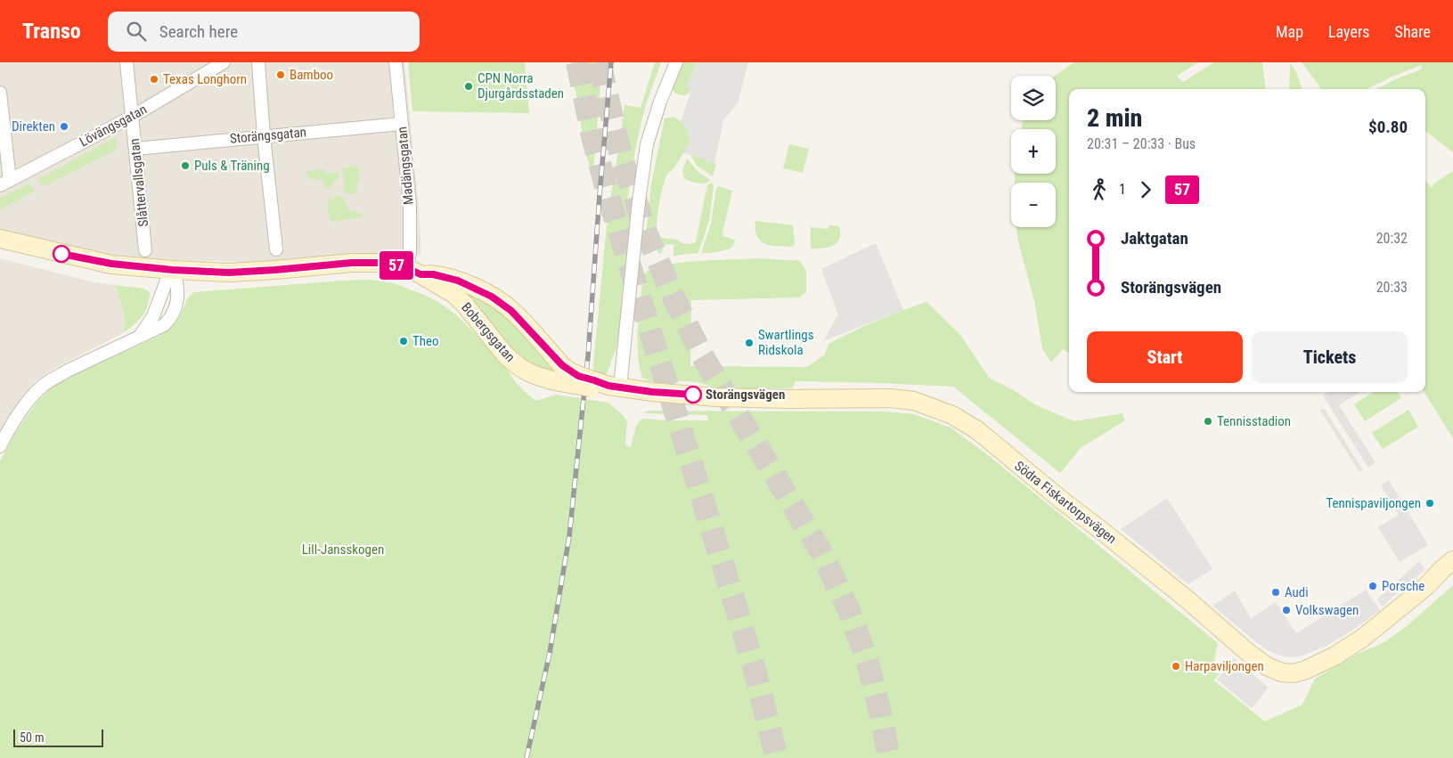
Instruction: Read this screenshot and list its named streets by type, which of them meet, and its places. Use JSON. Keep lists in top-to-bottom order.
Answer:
{
  "streets": {
    "street": [
      "Lövängsgatan",
      "Storängsgatan",
      "Madängsgatan",
      "Slåttervallsgatan",
      "Bobergsgatan",
      "Södra Fiskartorpsvägen"
    ]
  },
  "crossings": [
    ["Lövängsgatan", "Slåttervallsgatan"],
    ["Storängsgatan", "Madängsgatan"],
    ["Storängsgatan", "Slåttervallsgatan"],
    ["Madängsgatan", "Bobergsgatan"],
    ["Bobergsgatan", "Södra Fiskartorpsvägen"]
  ],
  "parks": ["Lill-Jansskogen"],
  "places": [
    "Bamboo",
    "Texas Longhorn",
    "CPN Norra Djurgårdsstaden",
    "Direkten",
    "Puls & Träning",
    "Theo",
    "Swartlings Ridskola",
    "Storängsvägen",
    "Tennisstadion",
    "Tennispaviljongen",
    "Porsche",
    "Audi",
    "Volkswagen",
    "Harpaviljongen"
  ],
  "lines": ["bus line 57"],
  "scale_bar": "50 m",
  "page": {
    "header": "Transo",
    "search": "Search here",
    "nav": ["Map", "Layers", "Share"],
    "on_map": "57",
    "map_buttons": ["+", "−"],
    "heading": ["2 min", "20:31 – 20:33 · Bus", "$0.80"],
    "legs": ["1", "57"],
    "list": [
      {
        "name": "Jaktgatan",
        "value": "20:32"
      },
      {
        "name": "Storängsvägen",
        "value": "20:33"
      }
    ],
    "buttons": ["Start", "Tickets"],
    "scale": "50 m"
  }
}
